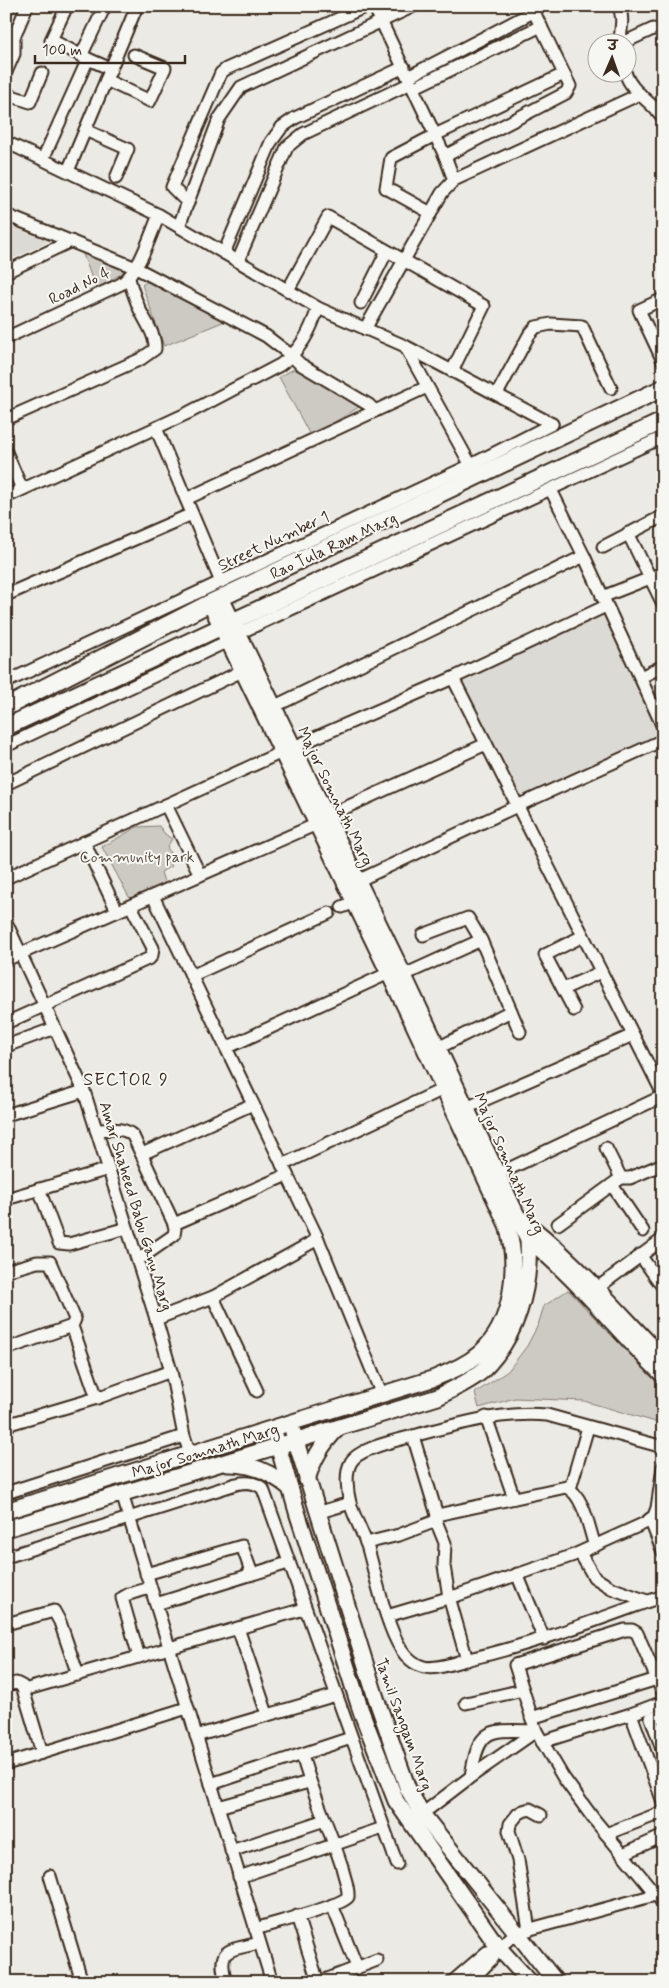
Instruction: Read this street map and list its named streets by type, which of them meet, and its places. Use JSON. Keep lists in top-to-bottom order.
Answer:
{
  "streets": {
    "main road": ["Rao Tula Ram Marg"],
    "street": [
      "Road No 4",
      "Street Number 1",
      "Major Somnath Marg",
      "Amar Shaheed Babu Ganu Marg",
      "Tamil Sangam Marg"
    ]
  },
  "crossings": [
    ["Street Number 1", "Rao Tula Ram Marg"],
    ["Rao Tula Ram Marg", "Major Somnath Marg"],
    ["Major Somnath Marg", "Amar Shaheed Babu Ganu Marg"],
    ["Major Somnath Marg", "Tamil Sangam Marg"]
  ],
  "districts": ["SECTOR 9"],
  "parks": ["Community park"],
  "scale_bar": "100 m",
  "north": "top"
}
